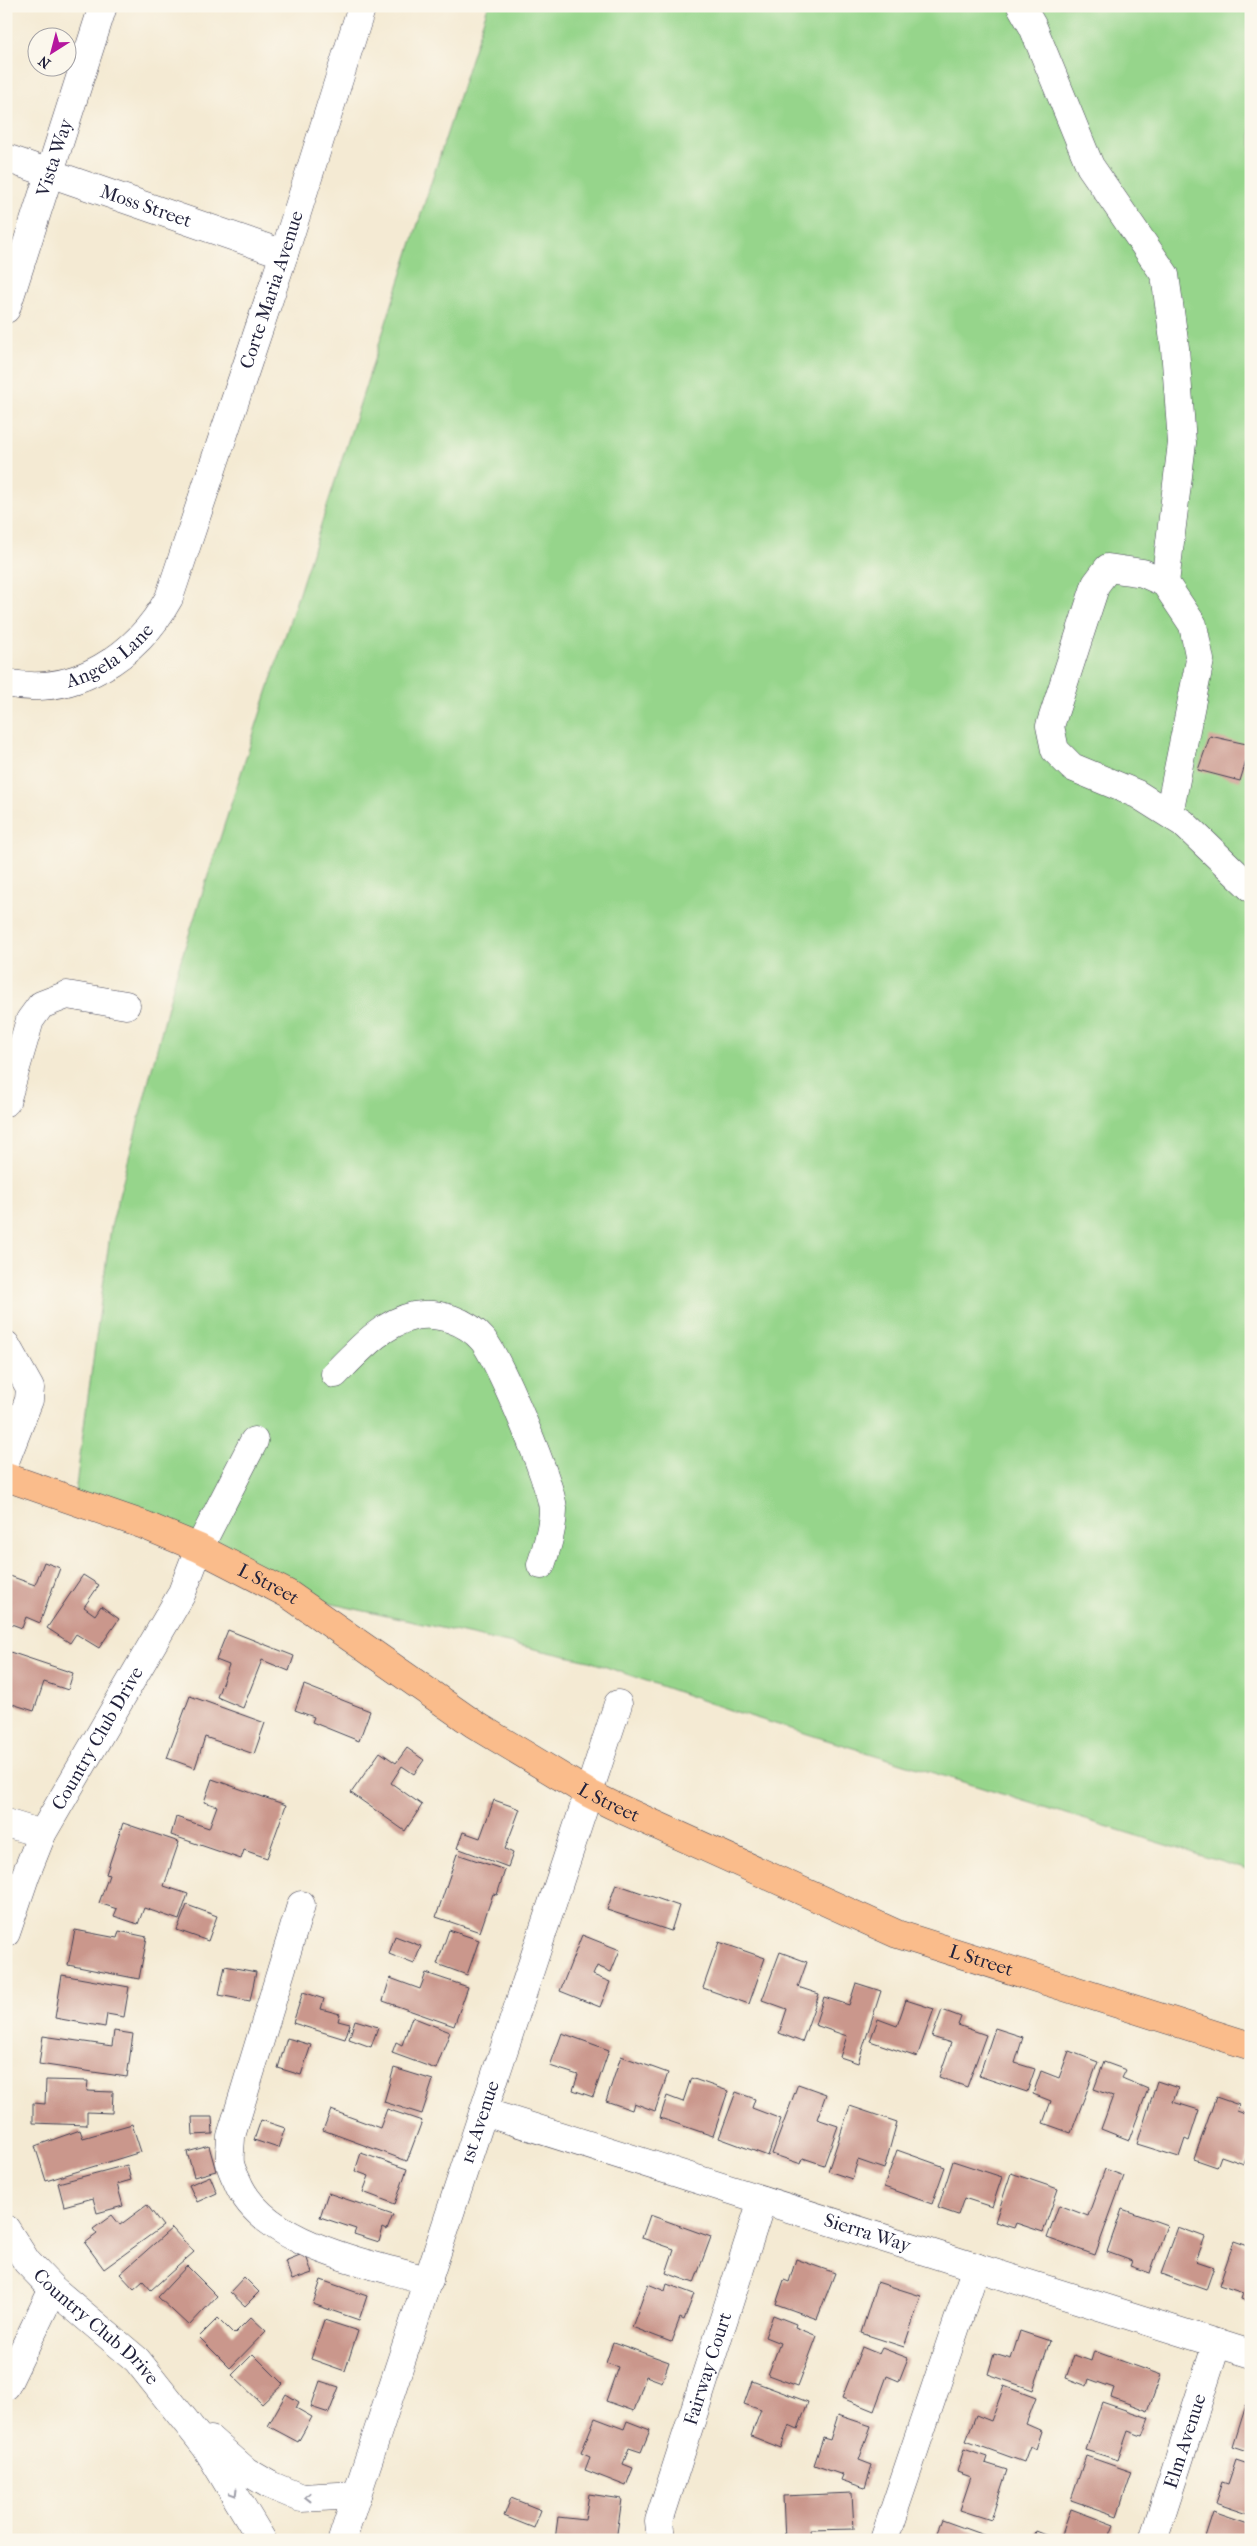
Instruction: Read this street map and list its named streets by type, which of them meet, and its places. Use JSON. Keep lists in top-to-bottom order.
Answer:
{
  "streets": {
    "main road": ["L Street"],
    "street": [
      "Vista Way",
      "Moss Street",
      "Corte Maria Avenue",
      "Angela Lane",
      "Country Club Drive",
      "1st Avenue",
      "Sierra Way",
      "Fairway Court",
      "Elm Avenue"
    ]
  },
  "crossings": [
    ["Vista Way", "Moss Street"],
    ["Moss Street", "Corte Maria Avenue"],
    ["Corte Maria Avenue", "Angela Lane"],
    ["L Street", "Country Club Drive"],
    ["L Street", "1st Avenue"],
    ["Country Club Drive", "1st Avenue"],
    ["1st Avenue", "Sierra Way"],
    ["Sierra Way", "Fairway Court"],
    ["Sierra Way", "Elm Avenue"]
  ],
  "north": "bottom left"
}
